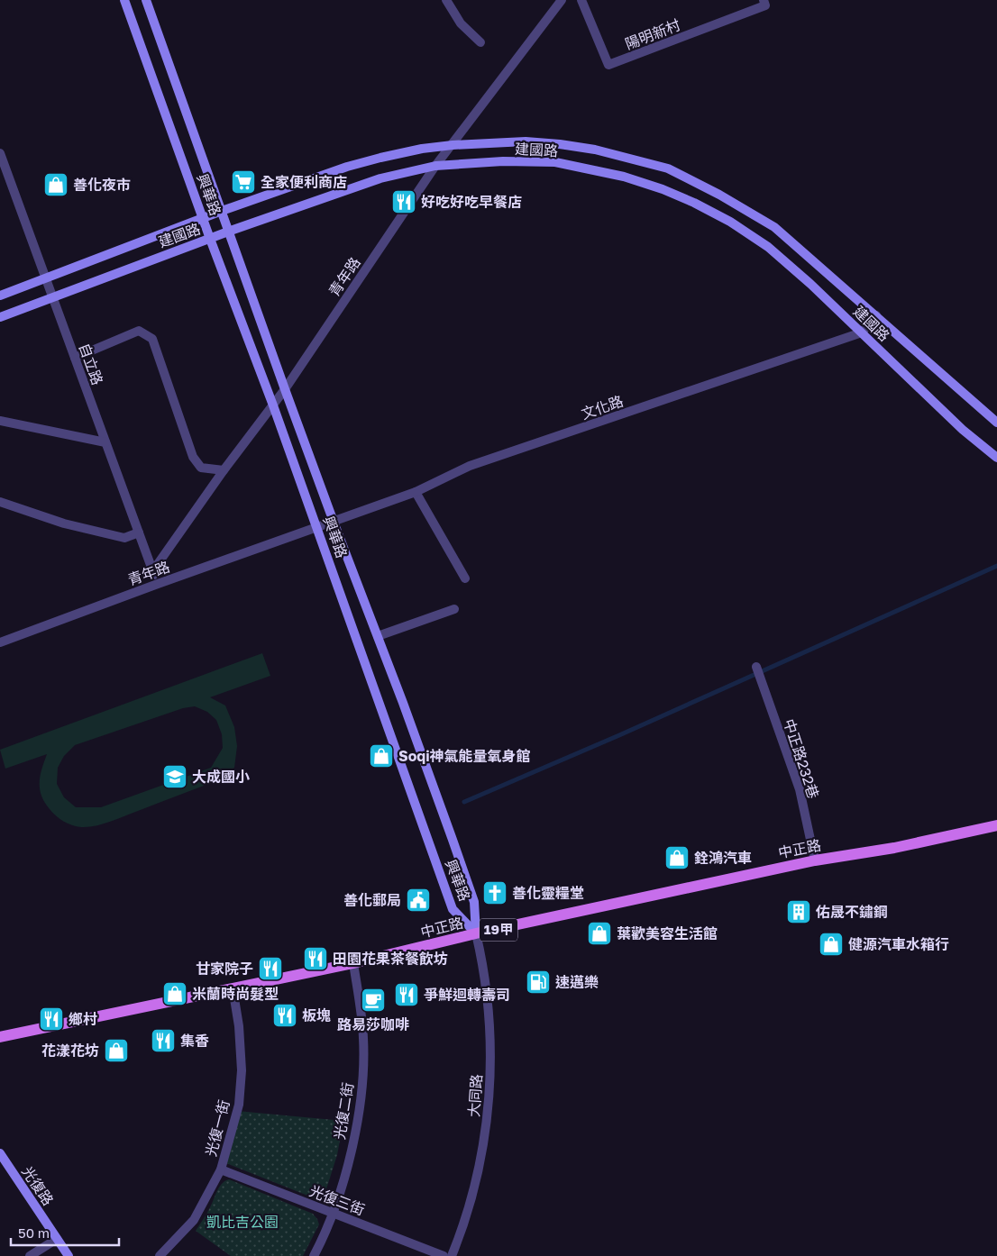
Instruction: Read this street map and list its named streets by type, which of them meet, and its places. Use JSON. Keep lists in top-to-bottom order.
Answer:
{
  "streets": {
    "main road": ["中正路", "19甲"],
    "street": [
      "陽明新村",
      "建國路",
      "興華路",
      "青年路",
      "自立路",
      "文化路",
      "中正路232巷",
      "大同路",
      "光復二街",
      "光復一街",
      "光復路",
      "光復三街"
    ]
  },
  "crossings": [
    ["建國路", "興華路"],
    ["建國路", "青年路"],
    ["建國路", "自立路"],
    ["建國路", "文化路"],
    ["興華路", "青年路"],
    ["興華路", "文化路"],
    ["興華路", "中正路"],
    ["興華路", "大同路"],
    ["青年路", "自立路"],
    ["青年路", "文化路"],
    ["中正路232巷", "中正路"],
    ["中正路", "大同路"],
    ["中正路", "光復二街"],
    ["中正路", "光復一街"],
    ["光復二街", "光復三街"],
    ["光復一街", "光復三街"]
  ],
  "parks": ["凱比吉公園"],
  "places": {
    "supermarket": ["全家便利商店"],
    "shop": [
      "善化夜市",
      "Soqi神氣能量氧身館",
      "銓鴻汽車",
      "葉歡美容生活館",
      "健源汽車水箱行",
      "米蘭時尚髮型",
      "花漾花坊"
    ],
    "restaurant": [
      "好吃好吃早餐店",
      "田園花果茶餐飲坊",
      "甘家院子",
      "爭鮮迴轉壽司",
      "板塊",
      "鄉村",
      "集香"
    ],
    "school or university": ["大成國小"],
    "church": ["善化靈糧堂"],
    "public building": ["善化郵局"],
    "building": ["佑晟不鏽鋼"],
    "fuel station": ["速邁樂"],
    "cafe": ["路易莎咖啡"]
  },
  "scale_bar": "50 m"
}
